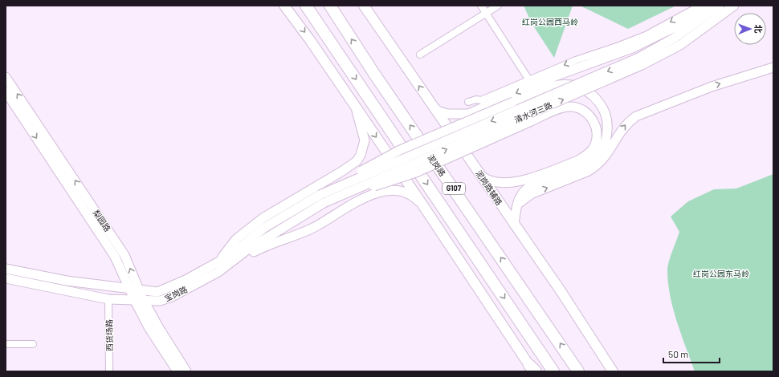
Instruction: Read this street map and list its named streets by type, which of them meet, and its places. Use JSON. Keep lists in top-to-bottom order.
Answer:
{
  "streets": {
    "highway": ["泥岗路", "G107"],
    "main road": [
      "清水河三路",
      "泥岗路辅路",
      "梨园路",
      "宝岗路"
    ],
    "street": ["西货场路"]
  },
  "crossings": [
    ["清水河三路", "宝岗路"],
    ["梨园路", "宝岗路"],
    ["宝岗路", "西货场路"]
  ],
  "parks": ["红岗公园西马岭", "红岗公园东马岭"],
  "scale_bar": "50 m",
  "north": "right"
}
